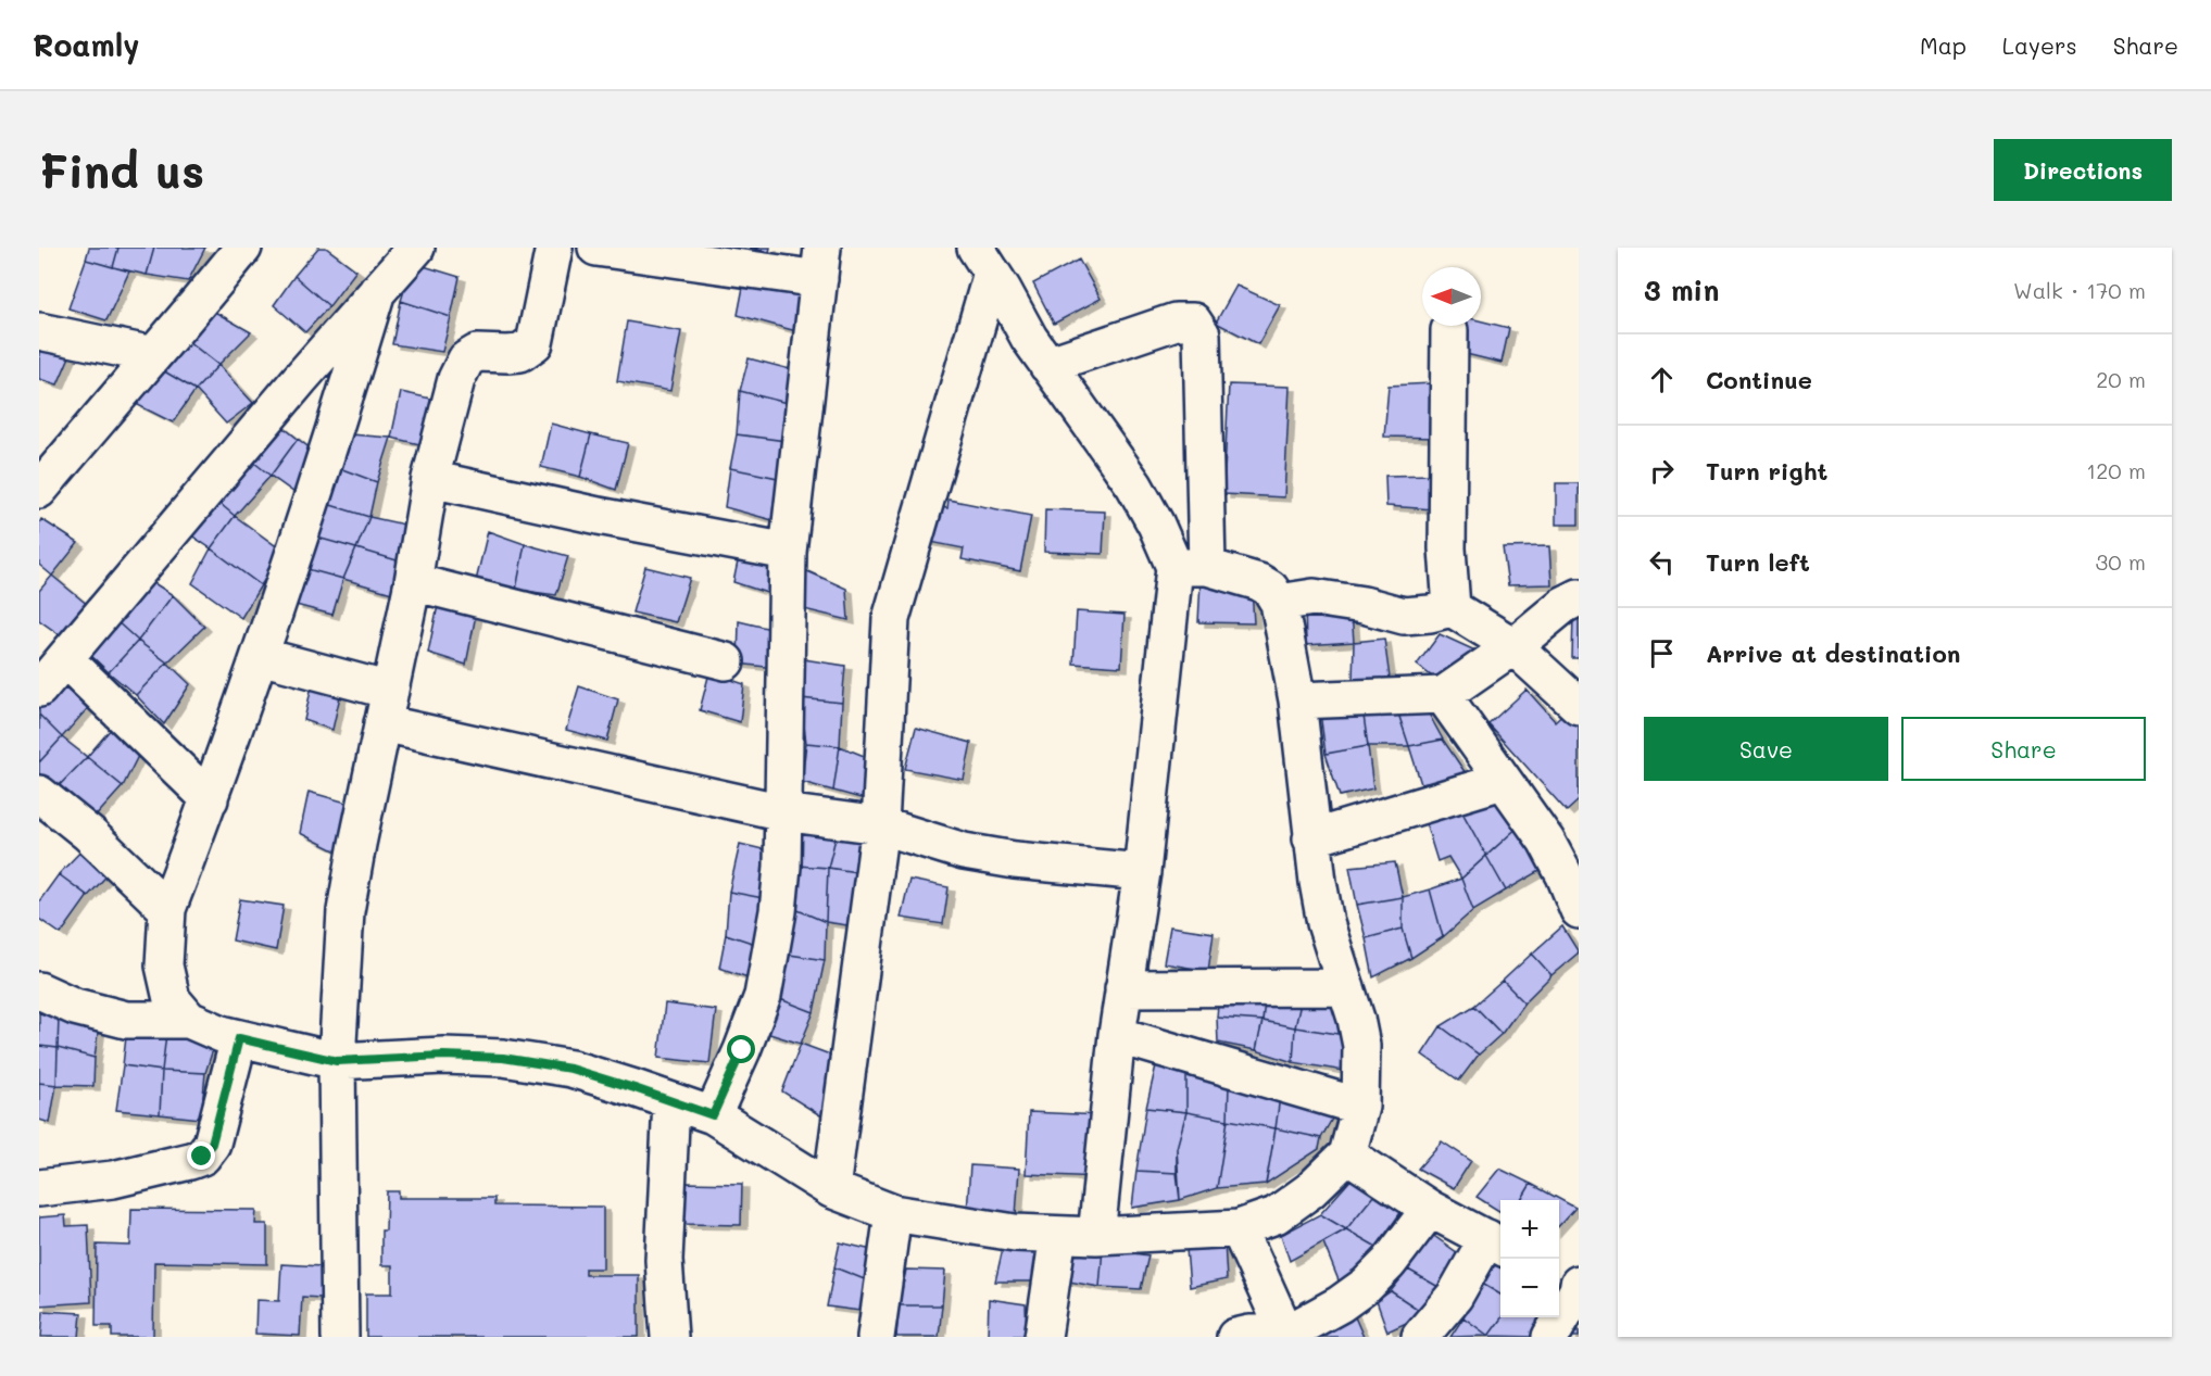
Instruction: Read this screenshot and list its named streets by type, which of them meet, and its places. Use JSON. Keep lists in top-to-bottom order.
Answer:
{
  "north": "left",
  "page": {
    "header": "Roamly",
    "nav": ["Map", "Layers", "Share"],
    "buttons": [
      "Directions",
      ["Save", "Share"]
    ],
    "title": "Find us",
    "heading": ["3 min", "Walk · 170 m"],
    "list": [
      ["Continue", "20 m"],
      ["Turn right", "120 m"],
      ["Turn left", "30 m"],
      "Arrive at destination"
    ],
    "map_buttons": ["+", "−"]
  }
}
